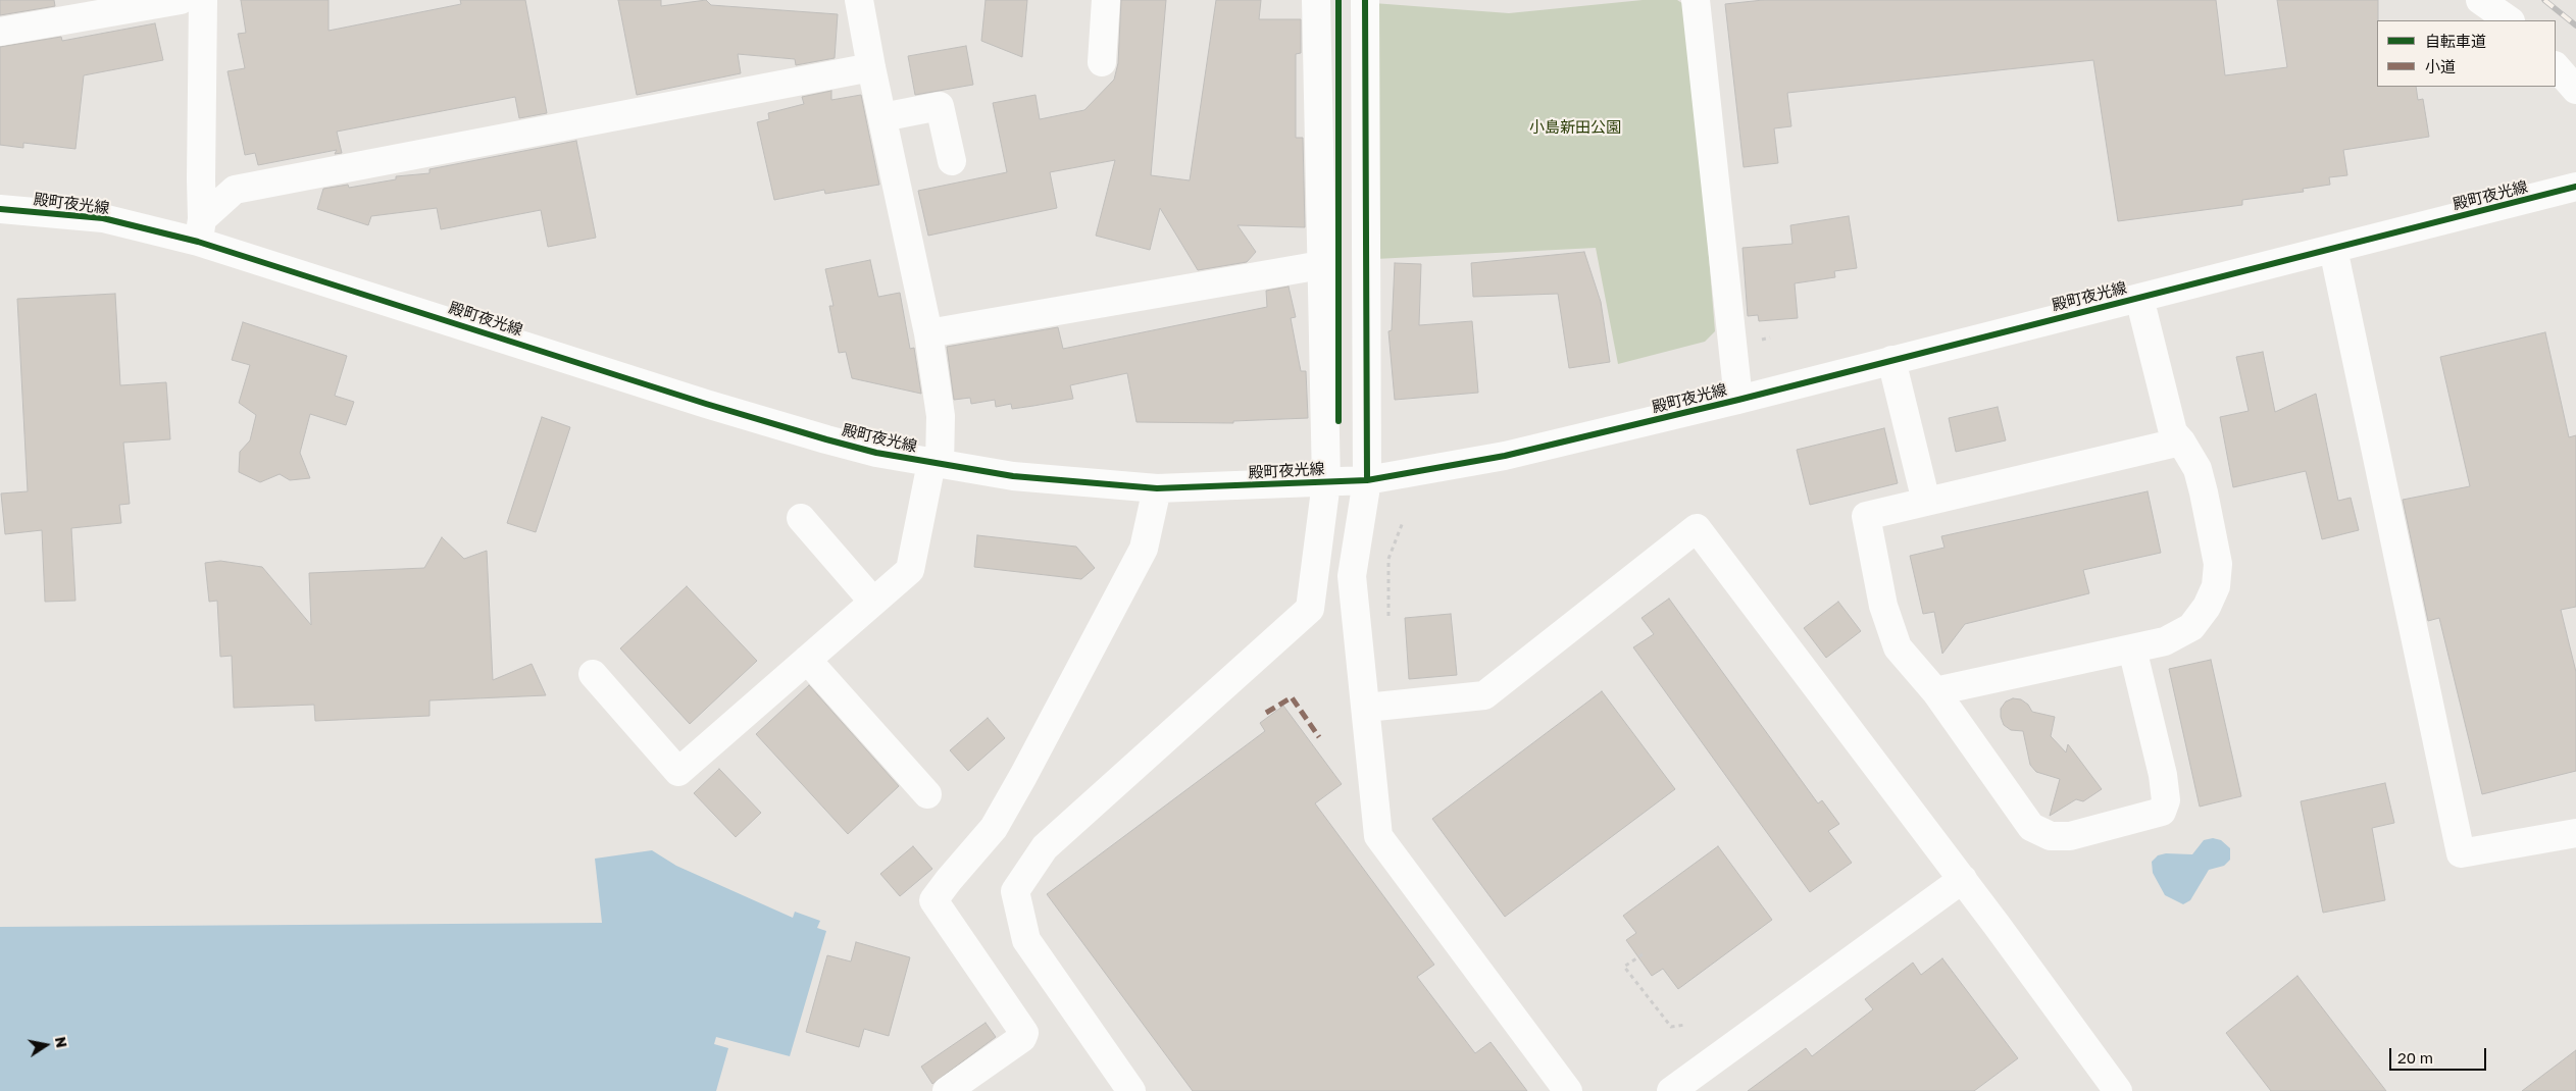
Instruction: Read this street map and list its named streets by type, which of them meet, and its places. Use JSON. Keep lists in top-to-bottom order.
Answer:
{
  "streets": {
    "street": ["殿町夜光線"]
  },
  "parks": ["小島新田公園"],
  "legend": ["自転車道", "小道"],
  "scale_bar": "20 m",
  "north": "right"
}
